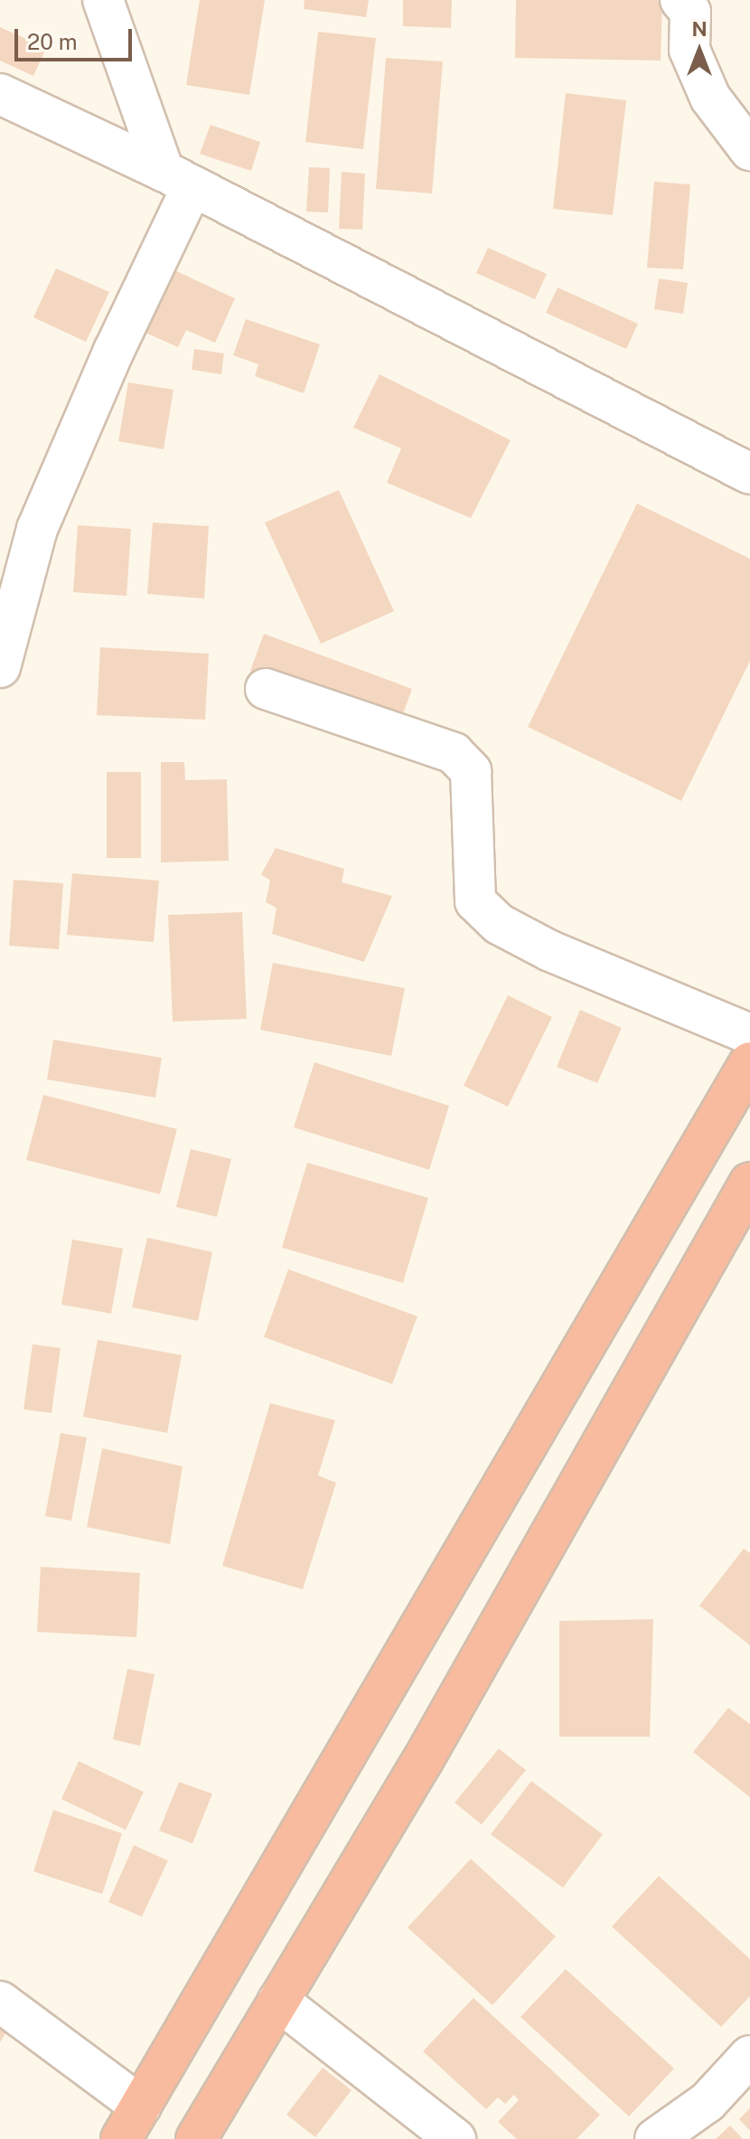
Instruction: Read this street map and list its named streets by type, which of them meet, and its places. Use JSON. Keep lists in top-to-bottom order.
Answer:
{
  "scale_bar": "20 m",
  "north": "top"
}
